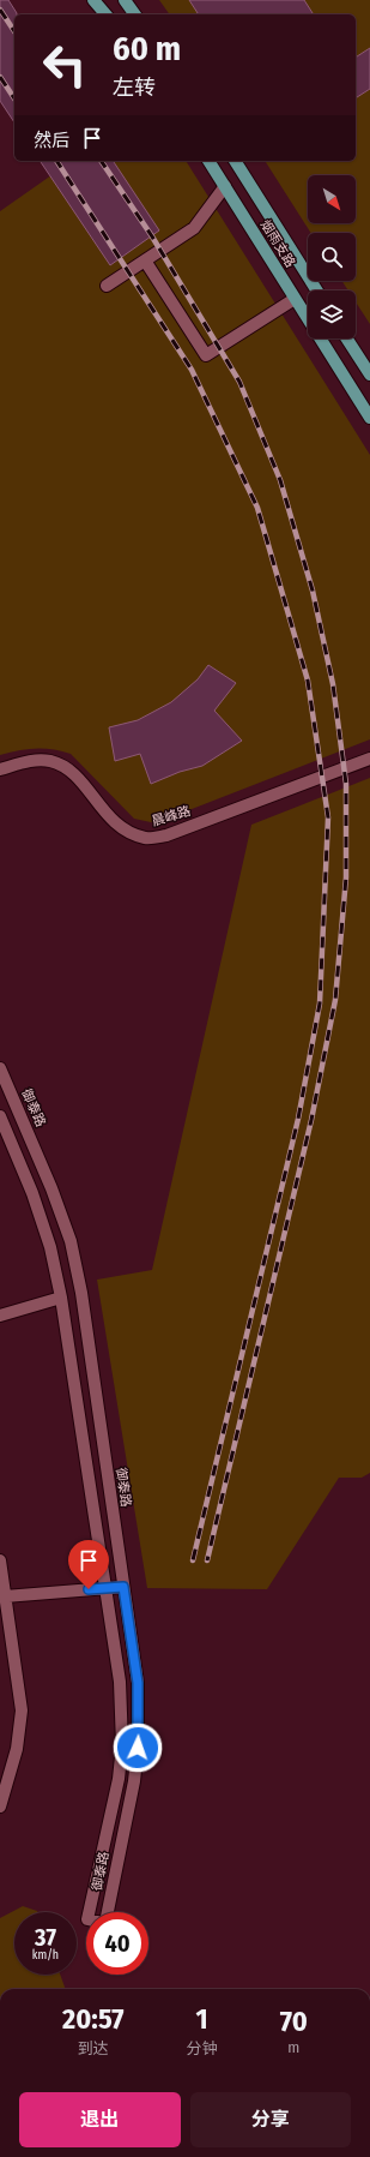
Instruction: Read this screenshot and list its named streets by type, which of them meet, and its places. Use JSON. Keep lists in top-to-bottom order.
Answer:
{
  "streets": {
    "main road": ["烟雨支路"],
    "street": ["晨峰路", "御泰路"]
  },
  "north": "bottom right",
  "page": {
    "turn": ["60 m", "左转"],
    "then": "然后",
    "speed": "37 km/h",
    "limit": "40",
    "eta": [
      "20:57",
      "到达",
      "1",
      "分钟",
      "70",
      "m"
    ],
    "buttons": ["退出", "分享"]
  }
}
